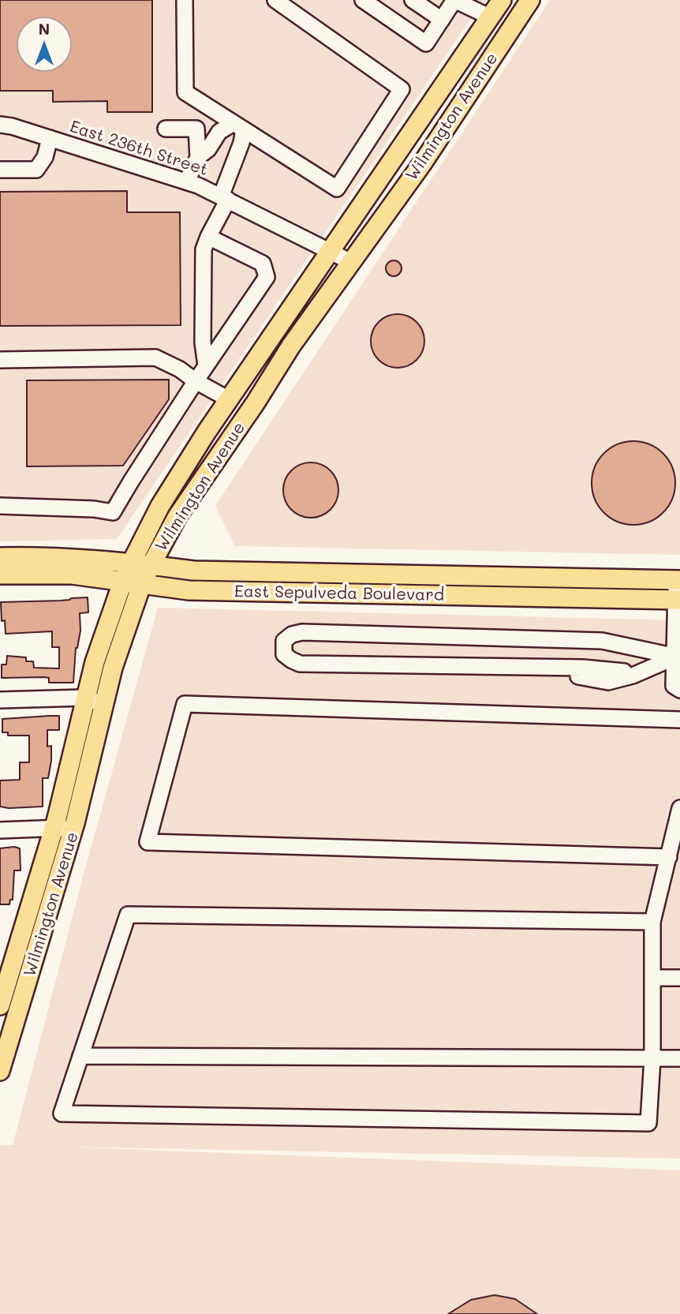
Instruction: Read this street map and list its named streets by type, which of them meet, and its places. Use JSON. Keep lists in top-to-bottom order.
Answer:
{
  "streets": {
    "main road": ["Wilmington Avenue", "East Sepulveda Boulevard"],
    "street": ["East 236th Street"]
  },
  "crossings": [
    ["Wilmington Avenue", "East 236th Street"],
    ["Wilmington Avenue", "East Sepulveda Boulevard"]
  ],
  "north": "top"
}
